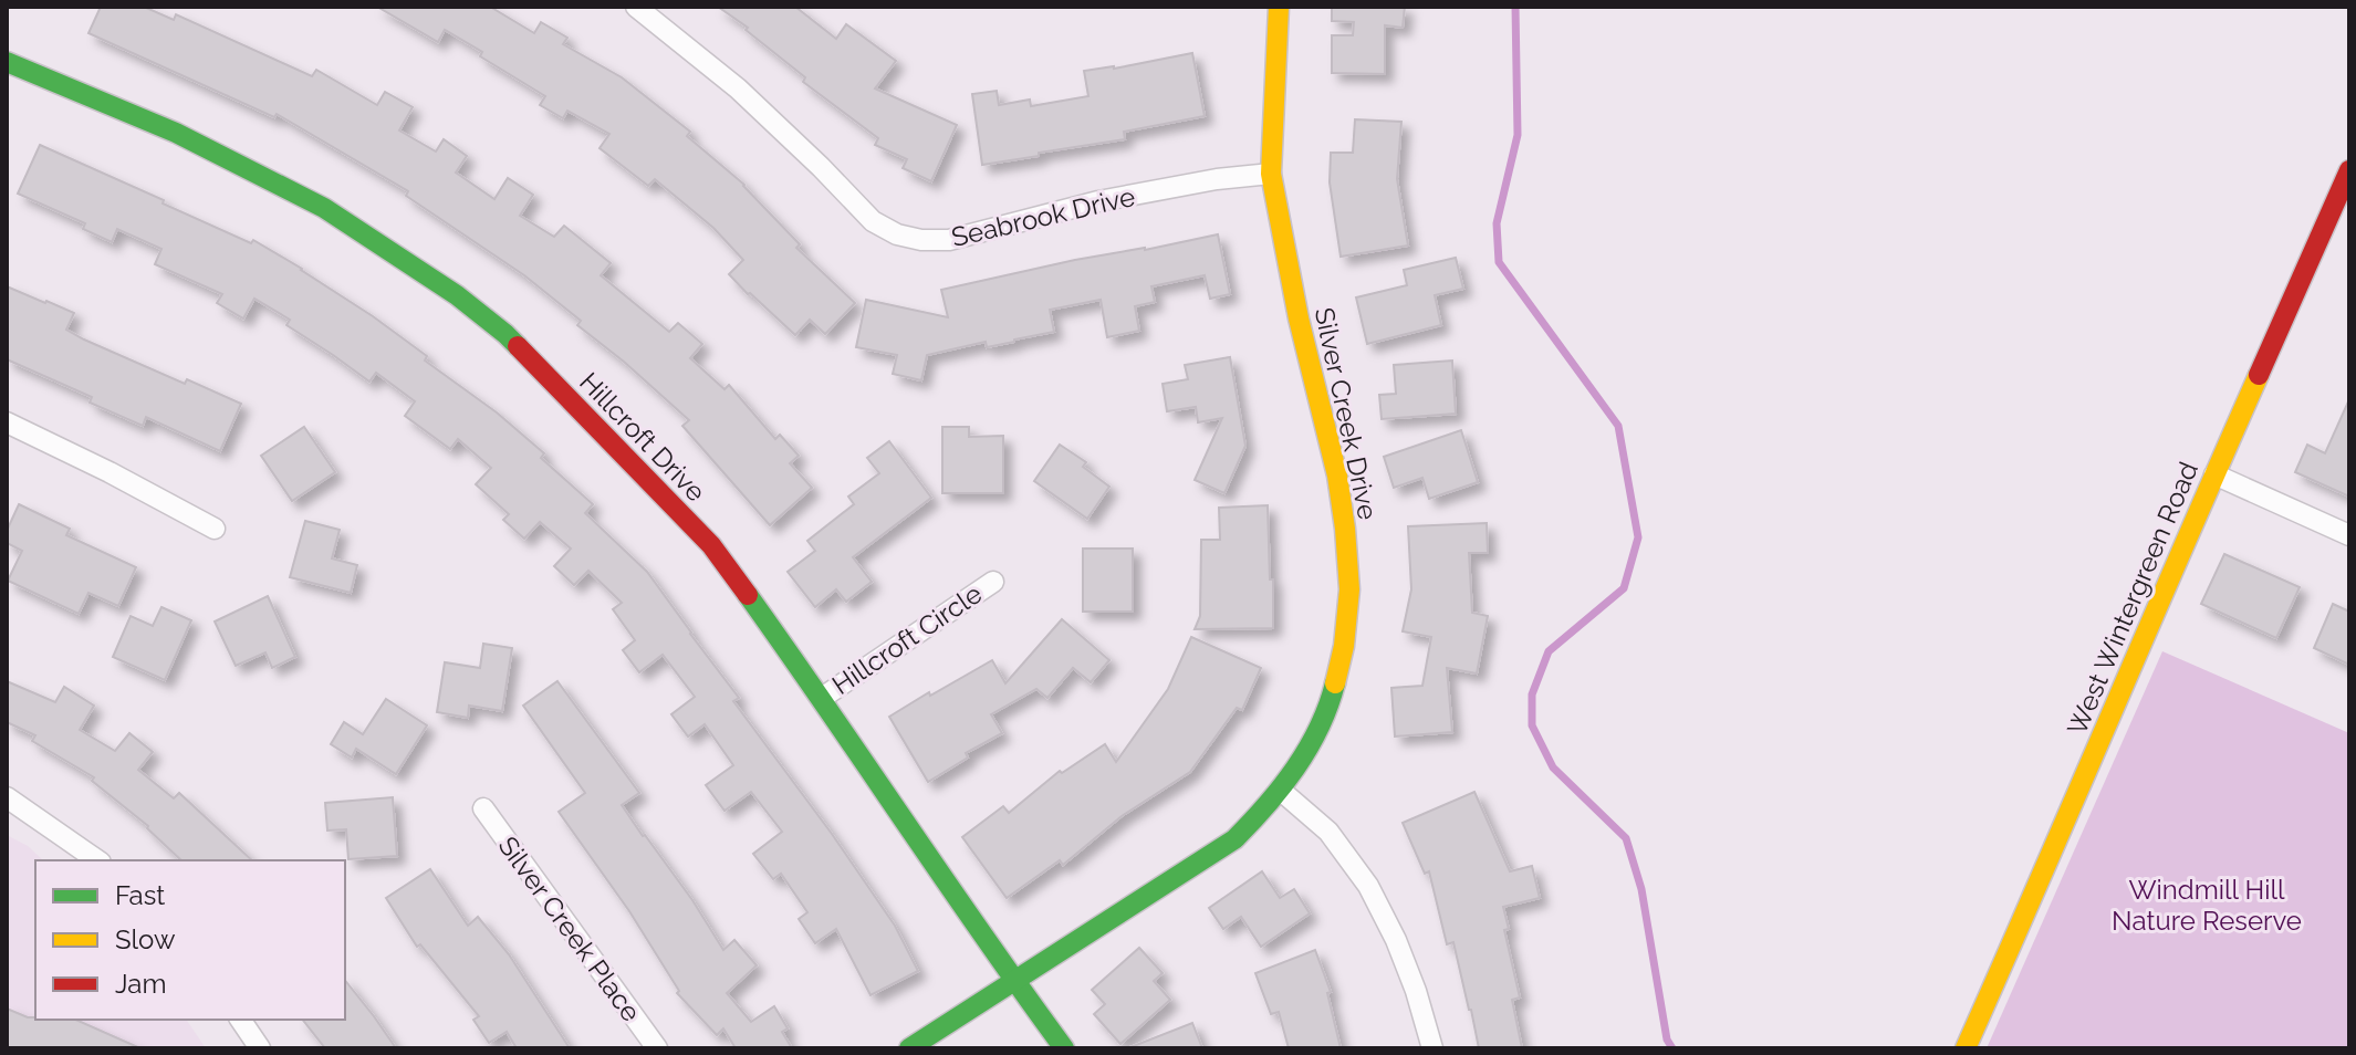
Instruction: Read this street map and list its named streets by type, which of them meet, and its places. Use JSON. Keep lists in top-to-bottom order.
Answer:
{
  "streets": {
    "street": [
      "Seabrook Drive",
      "Silver Creek Drive",
      "Hillcroft Drive",
      "West Wintergreen Road",
      "Hillcroft Circle",
      "Silver Creek Place"
    ]
  },
  "crossings": [
    ["Seabrook Drive", "Silver Creek Drive"],
    ["Silver Creek Drive", "Hillcroft Drive"],
    ["Hillcroft Drive", "Hillcroft Circle"]
  ],
  "parks": ["Windmill Hill Nature Reserve"],
  "legend": ["Fast", "Slow", "Jam"]
}
